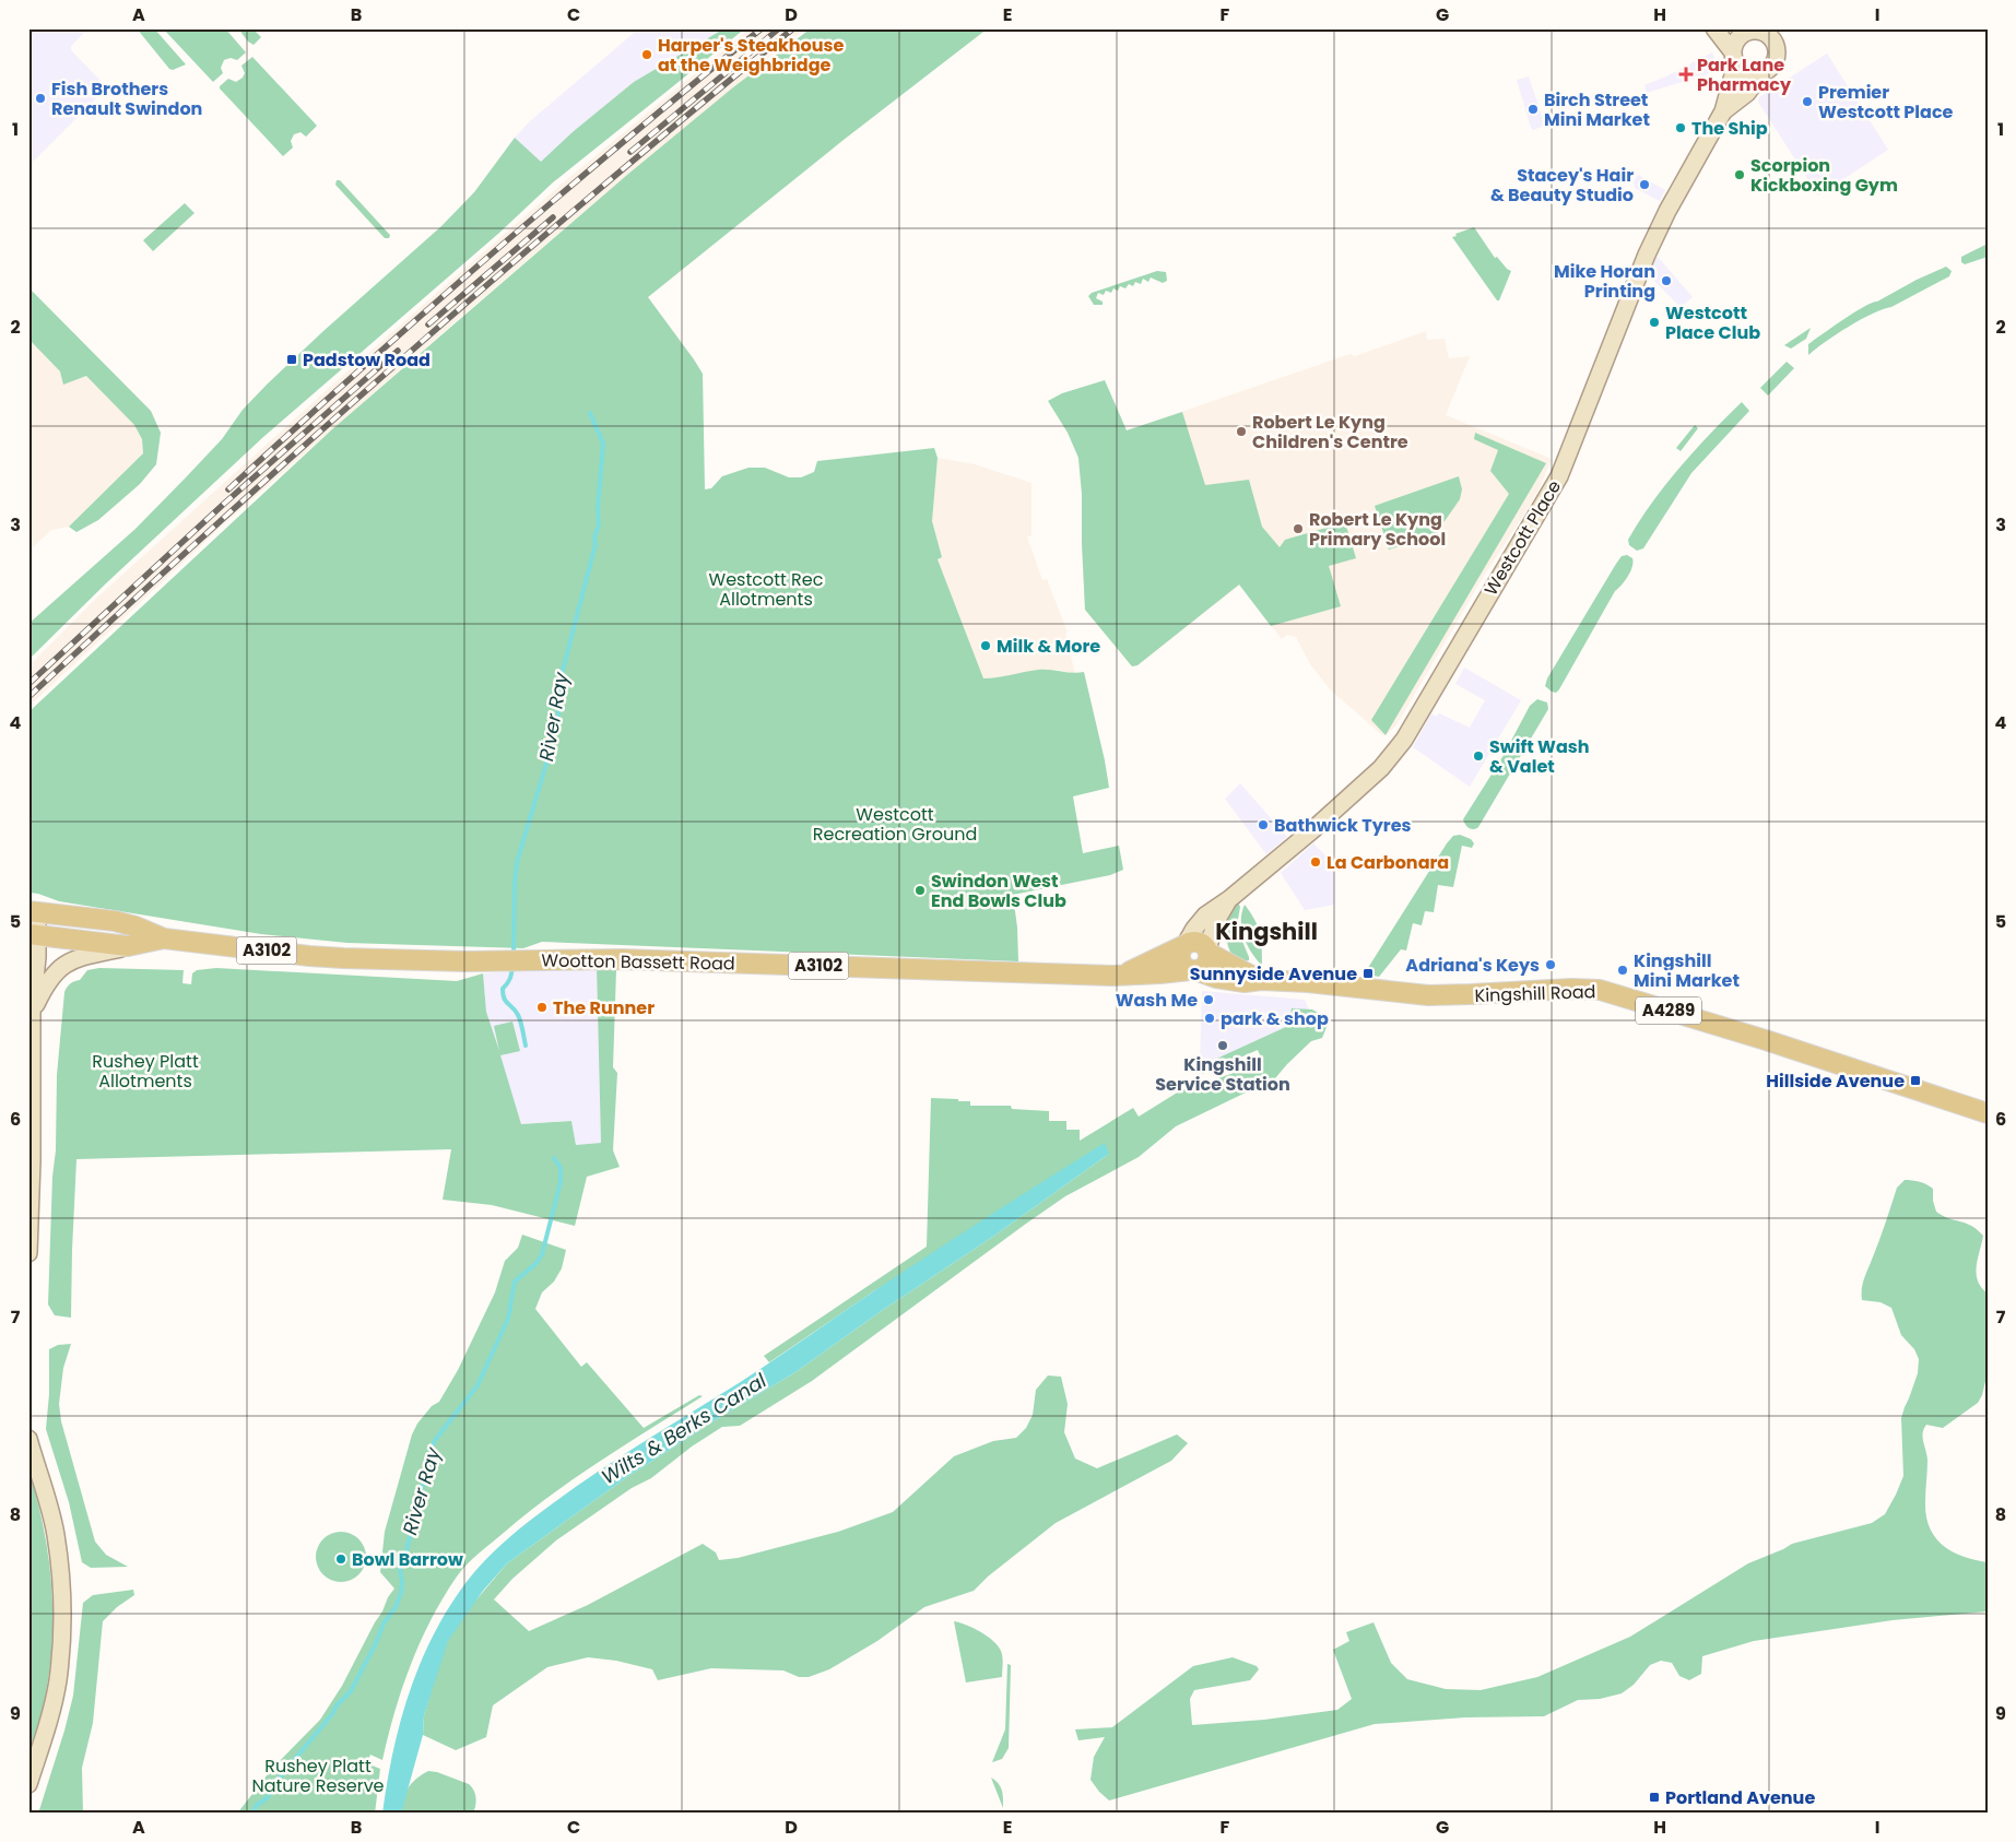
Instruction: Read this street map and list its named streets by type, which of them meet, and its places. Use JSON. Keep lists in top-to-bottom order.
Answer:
{
  "streets": {
    "main road": [
      "Westcott Place",
      "A3102",
      "Wootton Bassett Road",
      "Kingshill Road",
      "A4289"
    ]
  },
  "crossings": [
    ["Westcott Place", "Wootton Bassett Road"],
    ["Westcott Place", "Kingshill Road"],
    ["Wootton Bassett Road", "Kingshill Road"]
  ],
  "districts": ["Kingshill"],
  "water": ["River Ray", "Wilts & Berks Canal"],
  "parks": [
    "Westcott Rec Allotments",
    "Westcott Recreation Ground",
    "Rushey Platt Allotments",
    "Rushey Platt Nature Reserve"
  ],
  "places": {
    "other": [
      "Harper's Steakhouse at the Weighbridge",
      "Fish Brothers Renault Swindon",
      "Premier Westcott Place",
      "Birch Street Mini Market",
      "The Ship",
      "Scorpion Kickboxing Gym",
      "Stacey's Hair & Beauty Studio",
      "Mike Horan Printing",
      "Westcott Place Club",
      "Robert Le Kyng Children's Centre",
      "Robert Le Kyng Primary School",
      "Milk & More",
      "Swift Wash & Valet",
      "Bathwick Tyres",
      "La Carbonara",
      "Swindon West End Bowls Club",
      "Adriana's Keys",
      "Kingshill Mini Market",
      "Wash Me",
      "The Runner",
      "park & shop",
      "Kingshill Service Station",
      "Bowl Barrow"
    ],
    "health": ["Park Lane Pharmacy"],
    "transit": [
      "Padstow Road",
      "Sunnyside Avenue",
      "Hillside Avenue",
      "Portland Avenue"
    ]
  },
  "grid": {
    "columns": [
      "A",
      "B",
      "C",
      "D",
      "E",
      "F",
      "G",
      "H",
      "I"
    ],
    "rows": [
      "1",
      "2",
      "3",
      "4",
      "5",
      "6",
      "7",
      "8",
      "9"
    ]
  }
}
